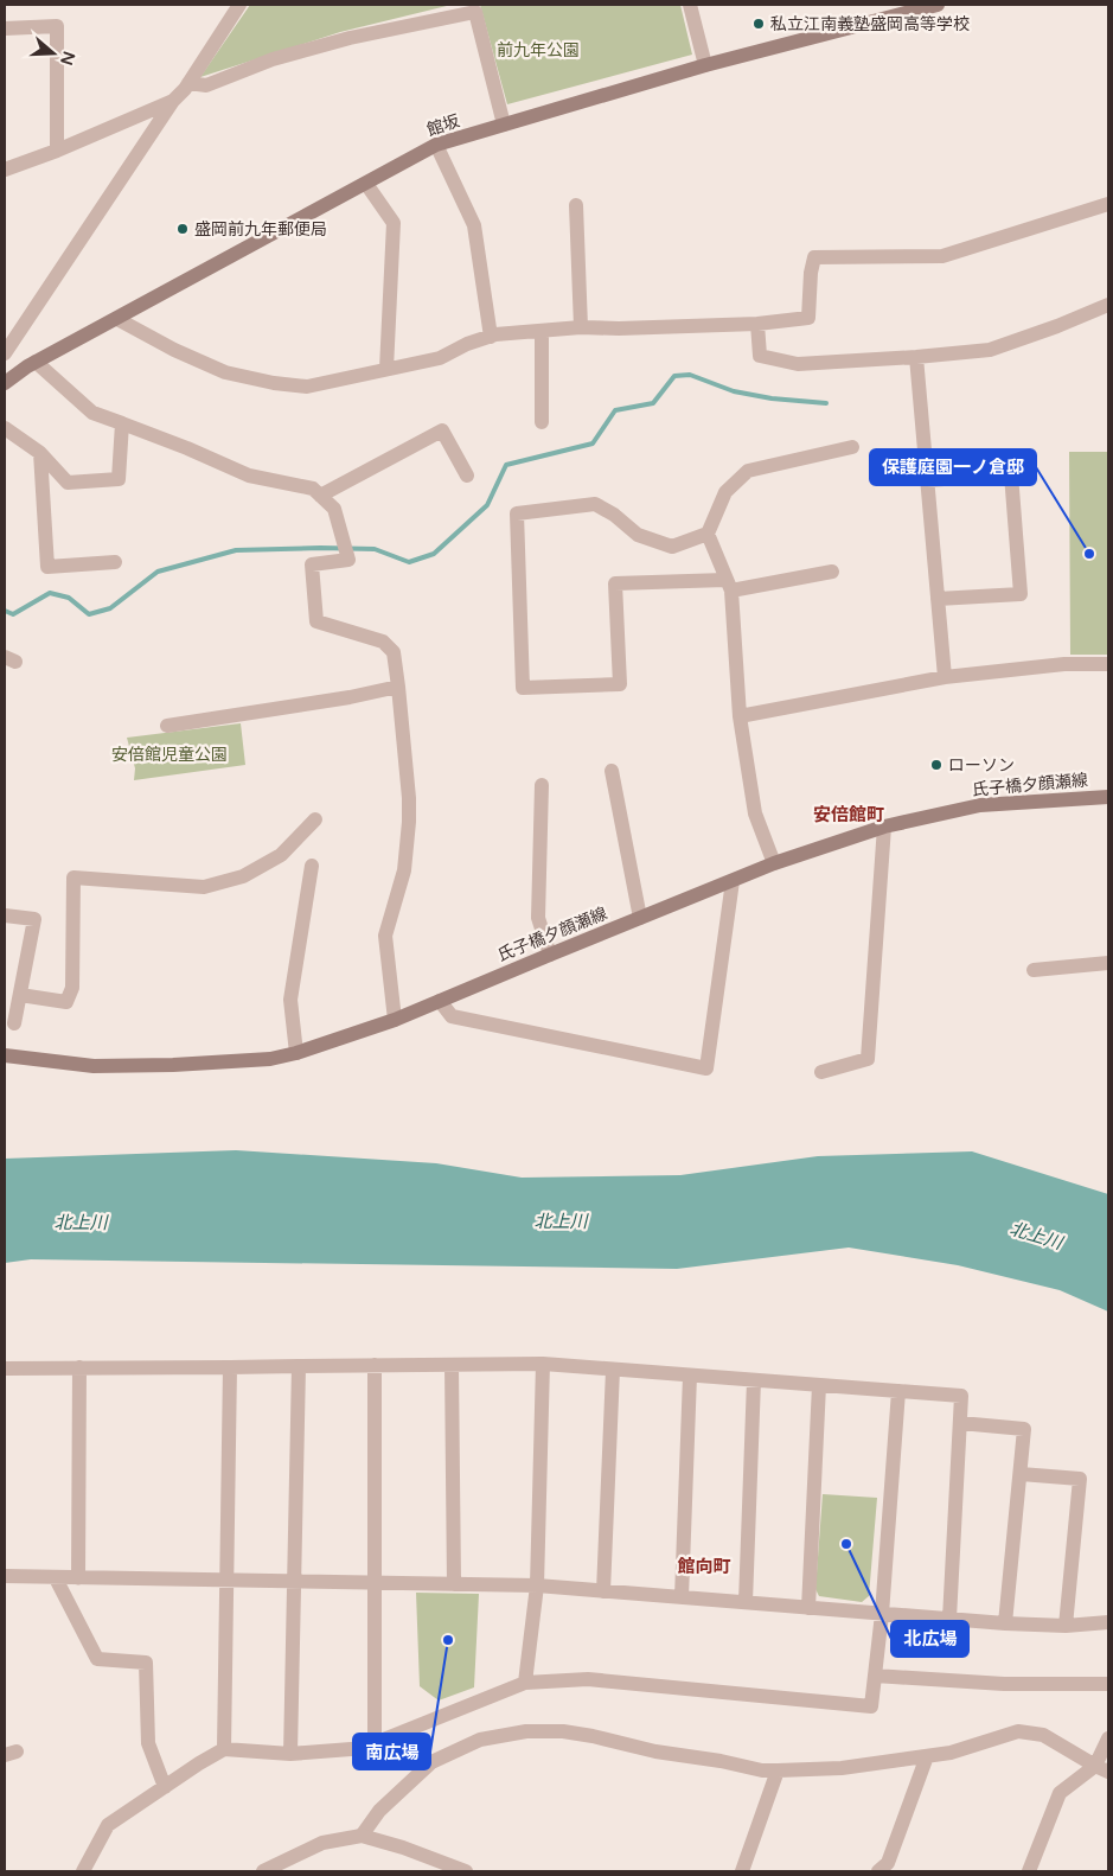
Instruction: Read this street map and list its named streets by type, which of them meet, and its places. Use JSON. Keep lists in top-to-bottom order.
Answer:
{
  "streets": {
    "main road": ["館坂", "氏子橋夕顔瀬線"]
  },
  "districts": ["安倍館町", "館向町"],
  "water": ["北上川"],
  "parks": ["前九年公園", "安倍館児童公園"],
  "places": [
    "私立江南義塾盛岡高等学校",
    "盛岡前九年郵便局",
    "保護庭園一ノ倉邸",
    "ローソン",
    "北広場",
    "南広場"
  ],
  "north": "right"
}
